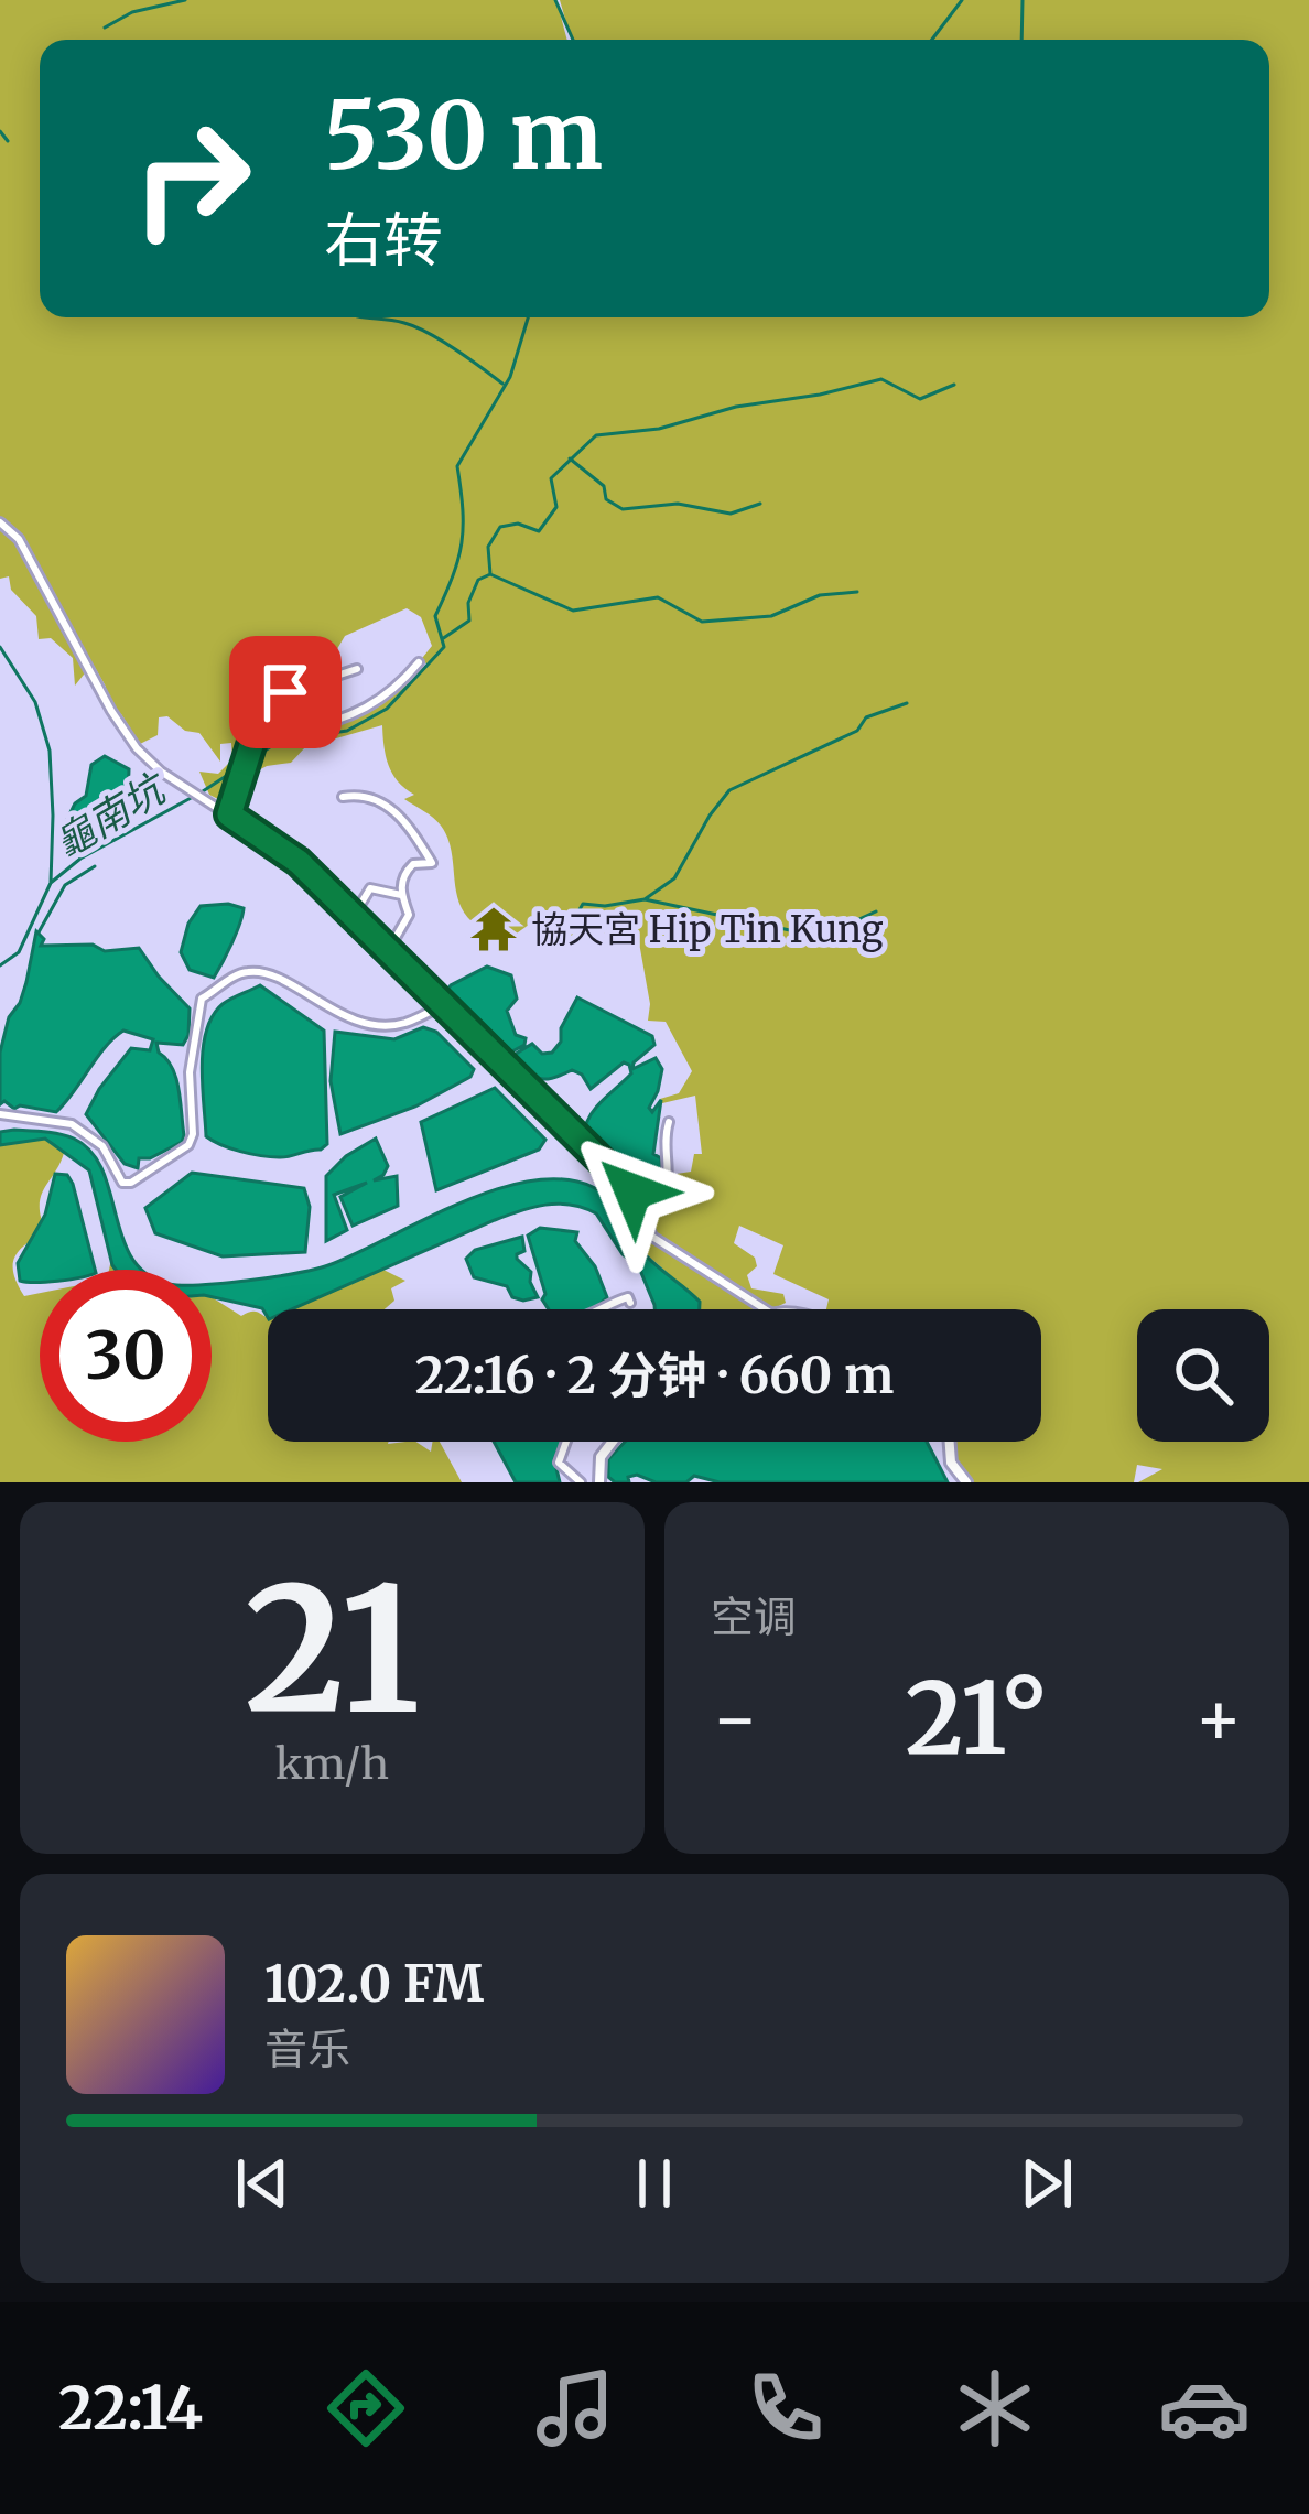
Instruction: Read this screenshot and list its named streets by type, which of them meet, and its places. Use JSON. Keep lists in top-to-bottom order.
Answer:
{
  "water": ["龜南坑"],
  "places": {
    "temple": ["協天宮 Hip Tin Kung"]
  },
  "page": {
    "turn": ["530 m", "右转"],
    "limit": "30",
    "trip": "22:16 · 2 分钟 · 660 m",
    "tile": [
      ["21", "km/h"],
      "空调"
    ],
    "heat": ["−", "21°", "+"],
    "song": ["102.0 FM", "音乐"],
    "tabs": "22:14"
  }
}
